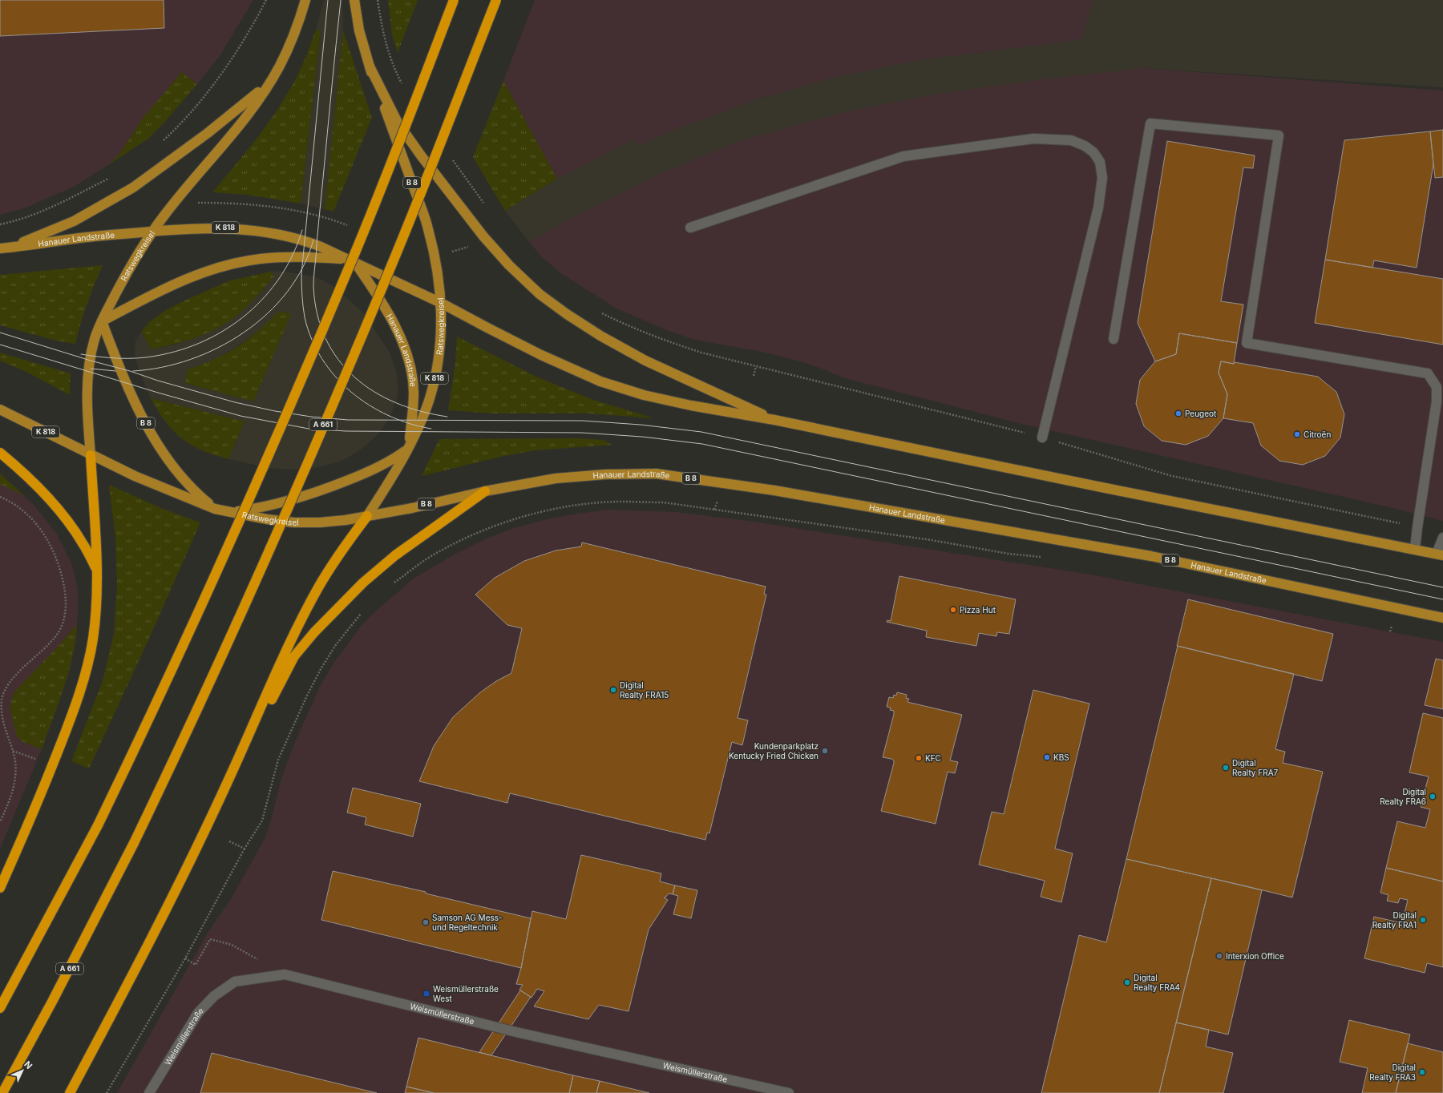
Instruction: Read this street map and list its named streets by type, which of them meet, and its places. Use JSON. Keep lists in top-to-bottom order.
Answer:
{
  "streets": {
    "highway": ["A 661"],
    "main road": [
      "B 8",
      "K 818",
      "Hanauer Landstraße",
      "Ratswegkreisel"
    ],
    "street": ["Weismüllerstraße"]
  },
  "crossings": [
    ["B 8", "Ratswegkreisel"],
    ["K 818", "Ratswegkreisel"],
    ["Hanauer Landstraße", "Ratswegkreisel"]
  ],
  "places": {
    "other": [
      "Peugeot",
      "Citroën",
      "Pizza Hut",
      "Digital Realty FRA15",
      "Kundenparkplatz Kentucky Fried Chicken",
      "KBS",
      "KFC",
      "Digital Realty FRA7",
      "Digital Realty FRA6",
      "Digital Realty FRA1",
      "Samson AG Mess- und Regeltechnik",
      "Interxion Office",
      "Digital Realty FRA4",
      "Digital Realty FRA3"
    ],
    "transit": ["Weismüllerstraße West"]
  },
  "north": "top right"
}
